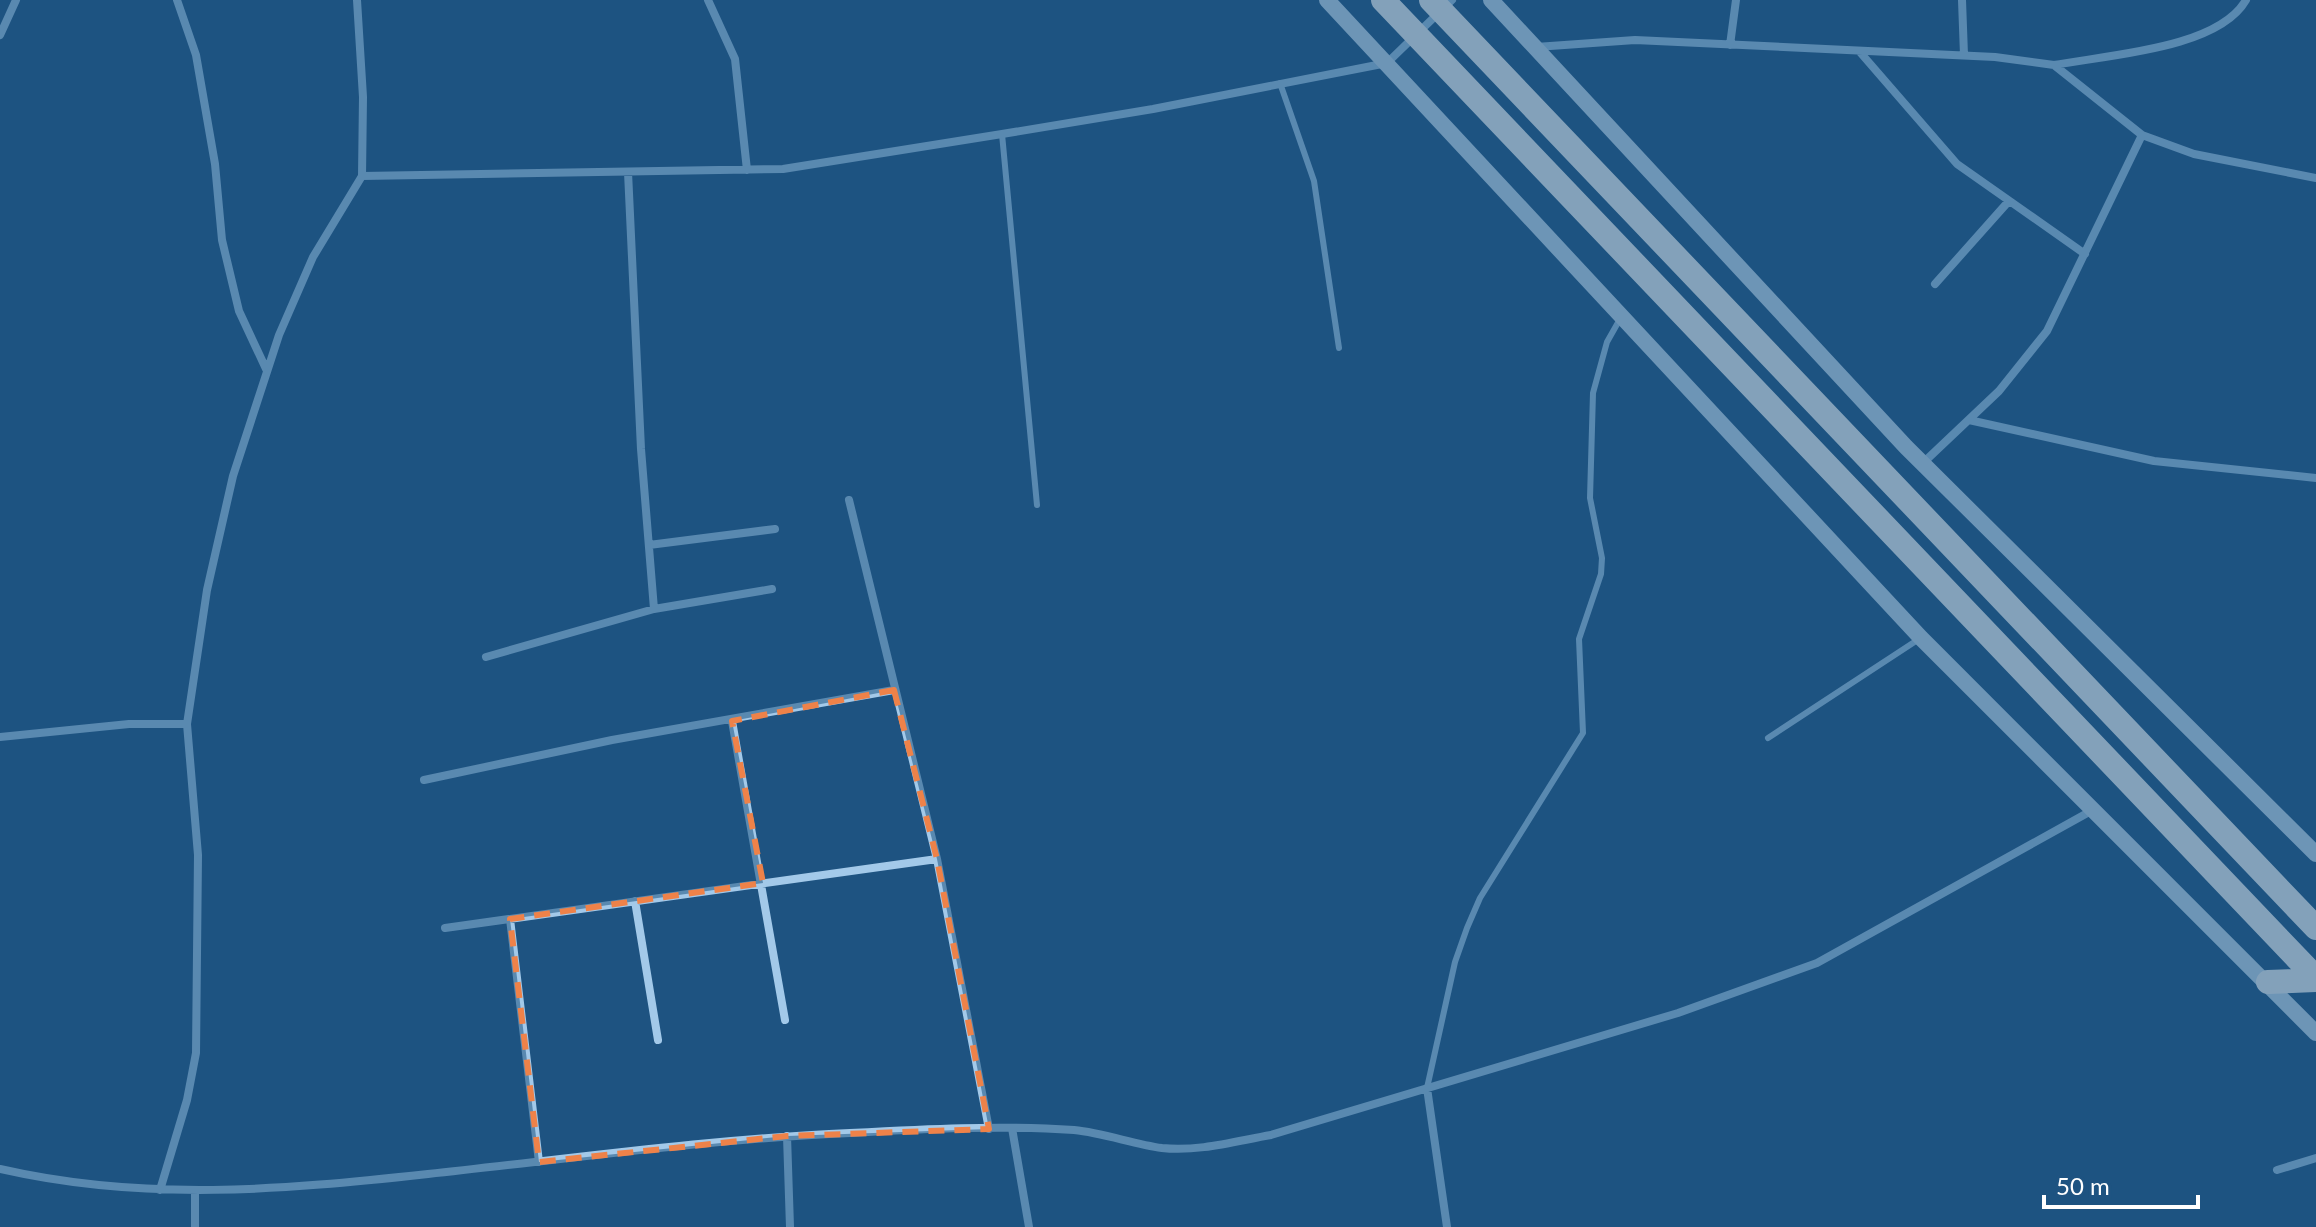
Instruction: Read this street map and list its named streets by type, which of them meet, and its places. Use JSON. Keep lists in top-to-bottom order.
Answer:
{
  "scale_bar": "50 m"
}
